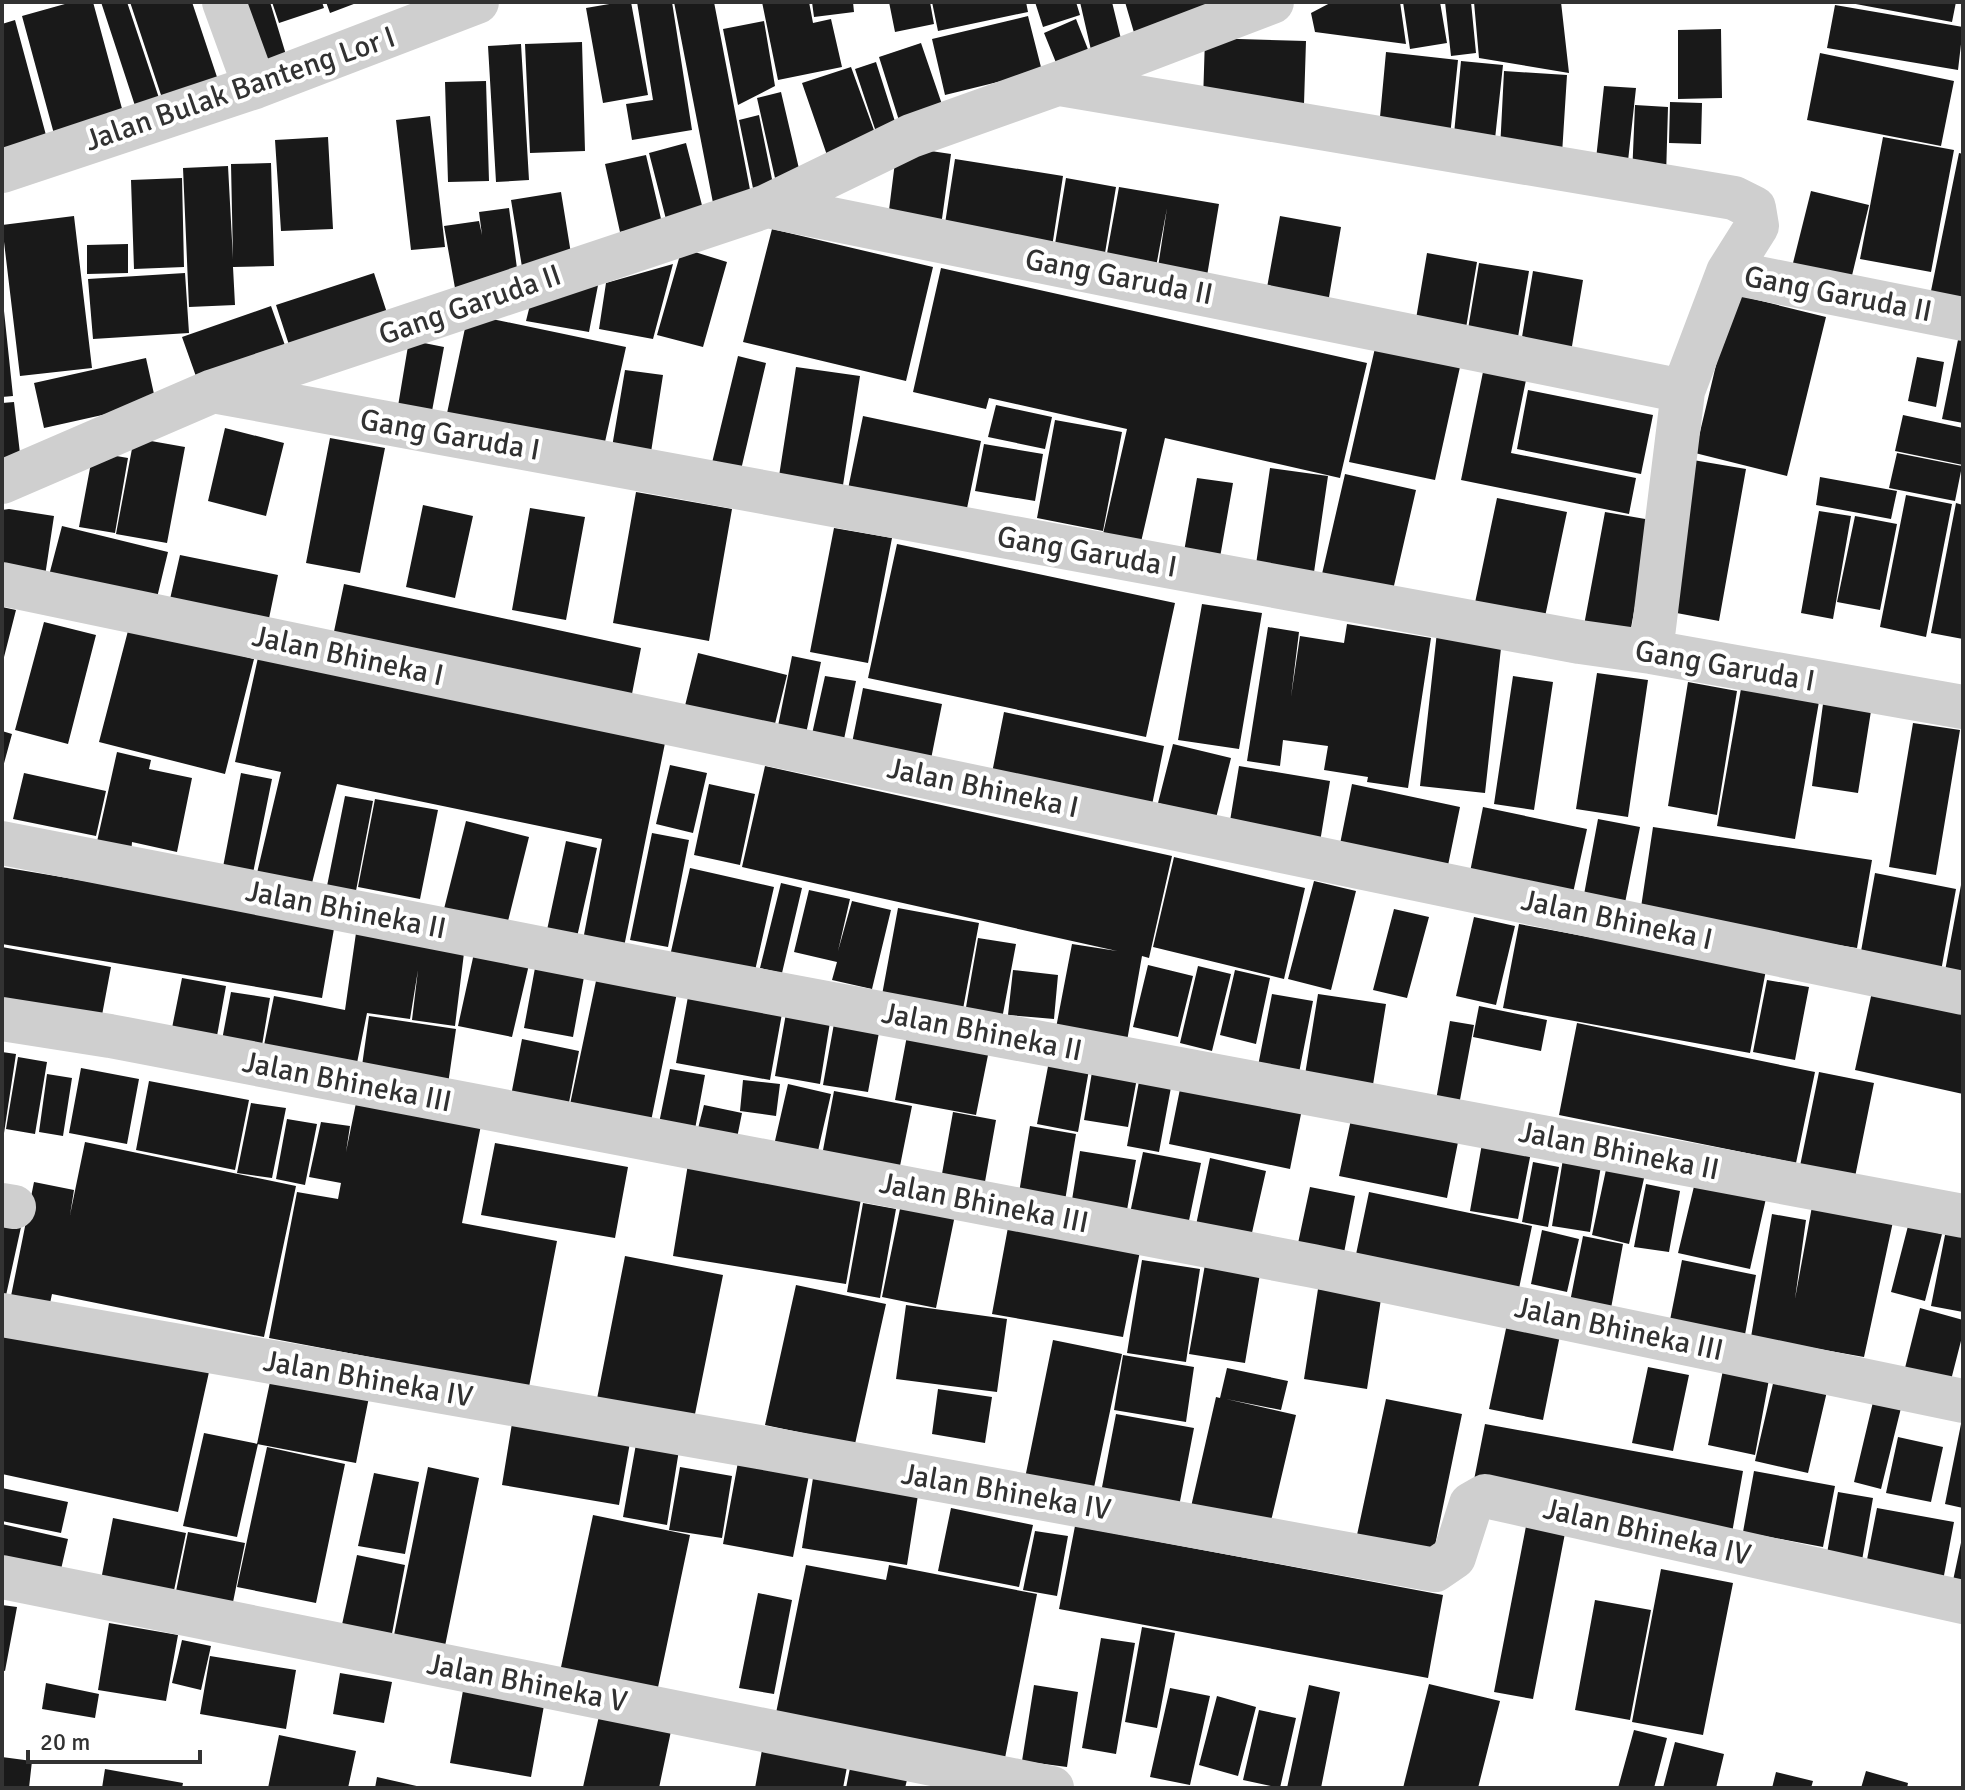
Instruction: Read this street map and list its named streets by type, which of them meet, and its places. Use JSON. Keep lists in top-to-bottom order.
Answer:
{
  "streets": {
    "street": [
      "Jalan Bulak Banteng Lor I",
      "Gang Garuda II",
      "Gang Garuda I",
      "Jalan Bhineka I",
      "Jalan Bhineka II",
      "Jalan Bhineka III",
      "Jalan Bhineka IV",
      "Jalan Bhineka V"
    ]
  },
  "crossings": [
    ["Gang Garuda II", "Gang Garuda I"]
  ],
  "scale_bar": "20 m"
}
